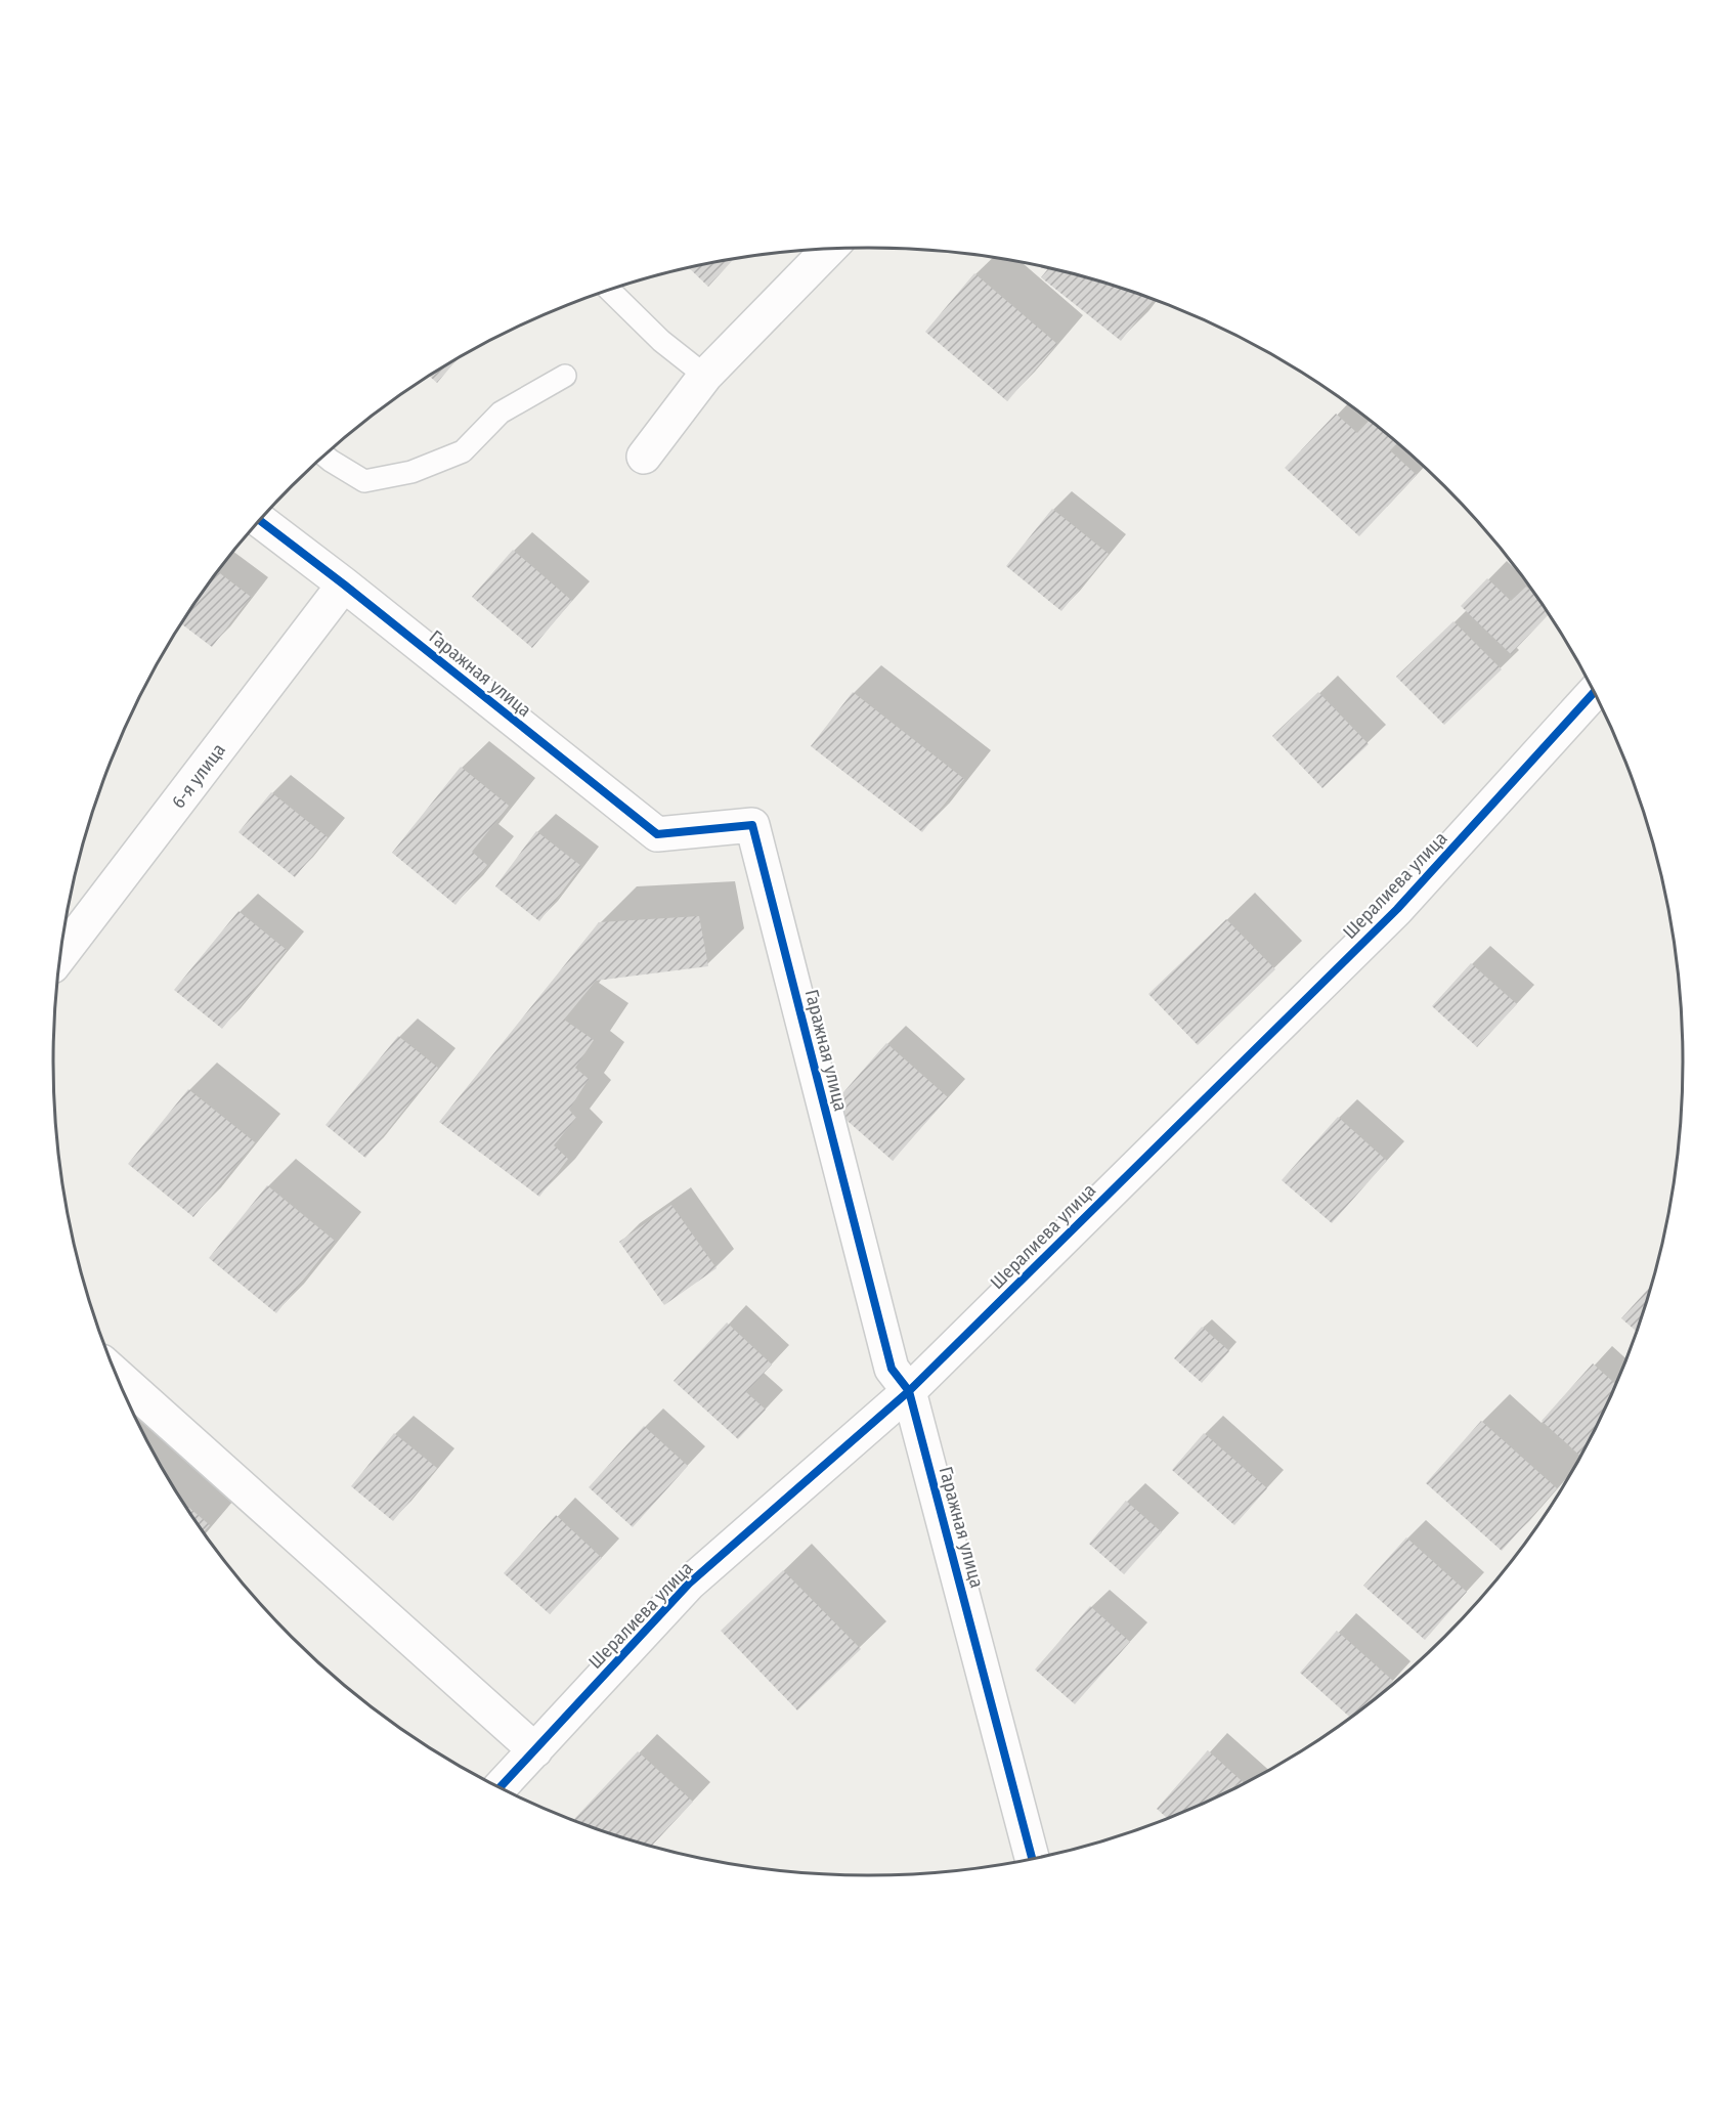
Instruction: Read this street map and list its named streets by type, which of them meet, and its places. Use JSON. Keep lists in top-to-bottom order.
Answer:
{
  "streets": {
    "street": ["Гаражная улица", "6-я улица", "Шералиева улица"]
  },
  "crossings": [
    ["Гаражная улица", "6-я улица"],
    ["Гаражная улица", "Шералиева улица"]
  ]
}
